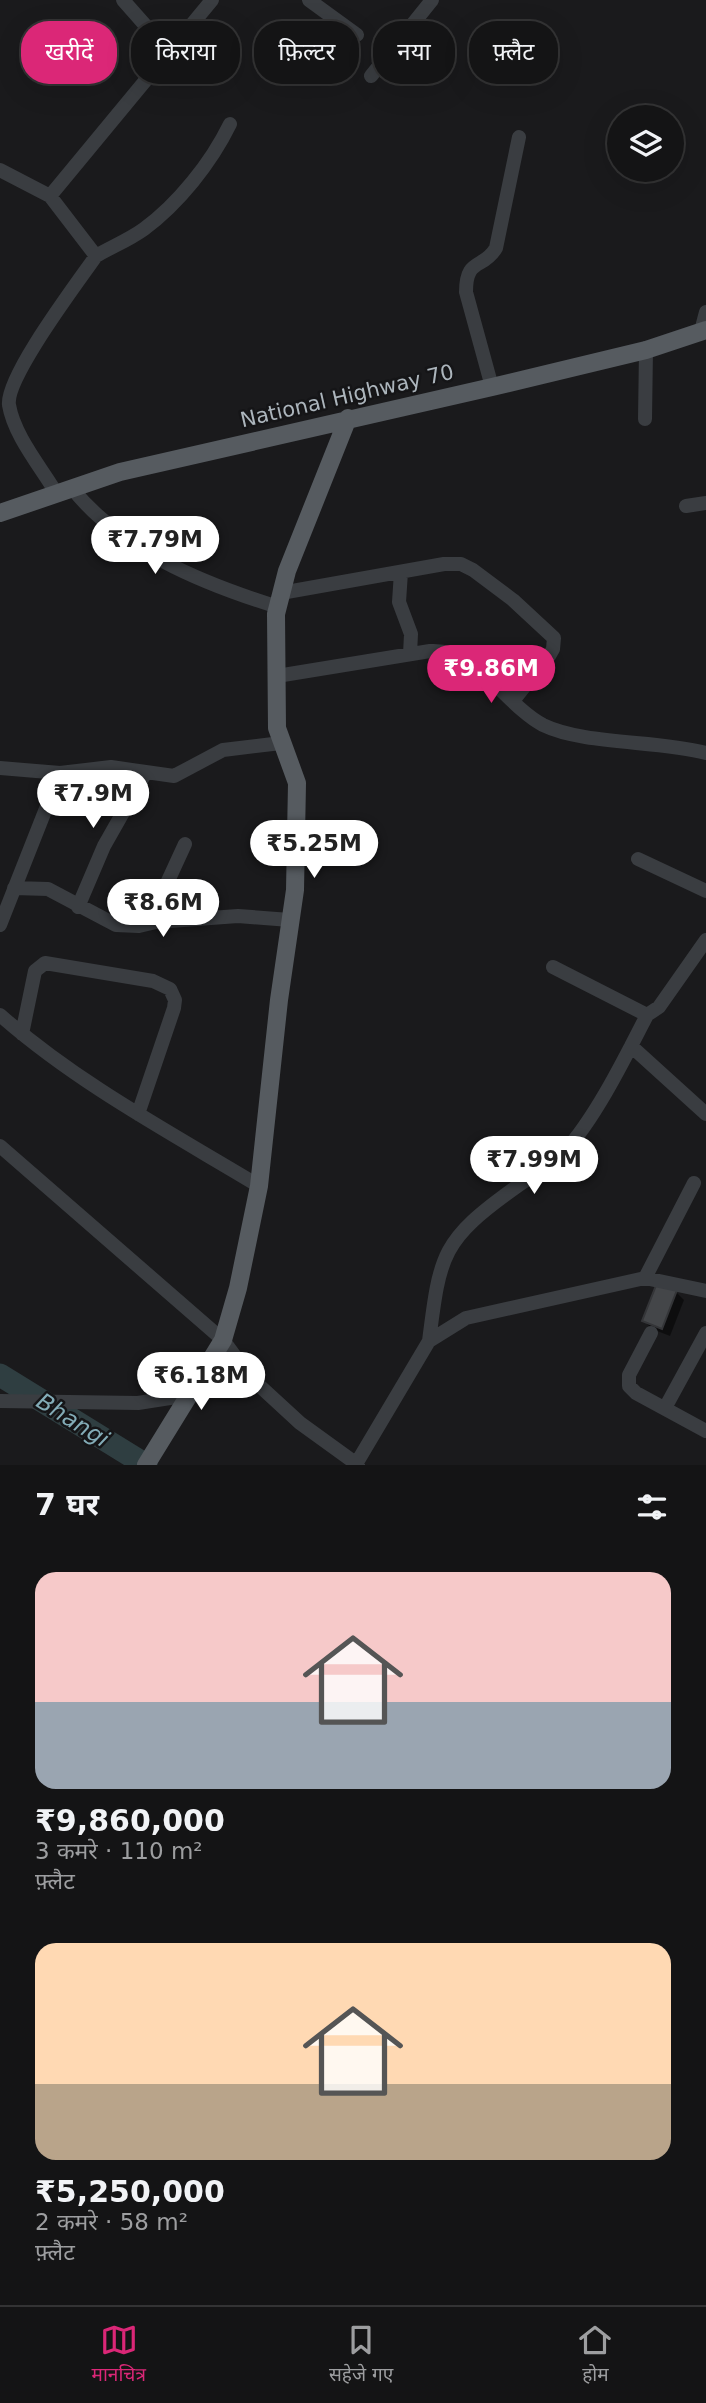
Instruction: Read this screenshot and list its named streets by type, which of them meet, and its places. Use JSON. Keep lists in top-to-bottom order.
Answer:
{
  "streets": {
    "main road": ["National Highway 70"]
  },
  "water": ["Bhangi"],
  "page": {
    "chip": [
      "खरीदें",
      "किराया",
      "फ़िल्टर",
      "नया",
      "फ़्लैट"
    ],
    "price": [
      "₹7.79M",
      "₹9.86M",
      "₹7.9M",
      "₹5.25M",
      "₹8.6M",
      "₹7.99M",
      "₹6.18M"
    ],
    "heading": "7 घर",
    "list": [
      {
        "name": "₹9,860,000",
        "note": "3 कमरे · 110 m² · फ़्लैट"
      },
      {
        "name": "₹5,250,000",
        "note": "2 कमरे · 58 m² · फ़्लैट"
      }
    ],
    "tabs": ["मानचित्र", "सहेजे गए", "होम"]
  }
}
